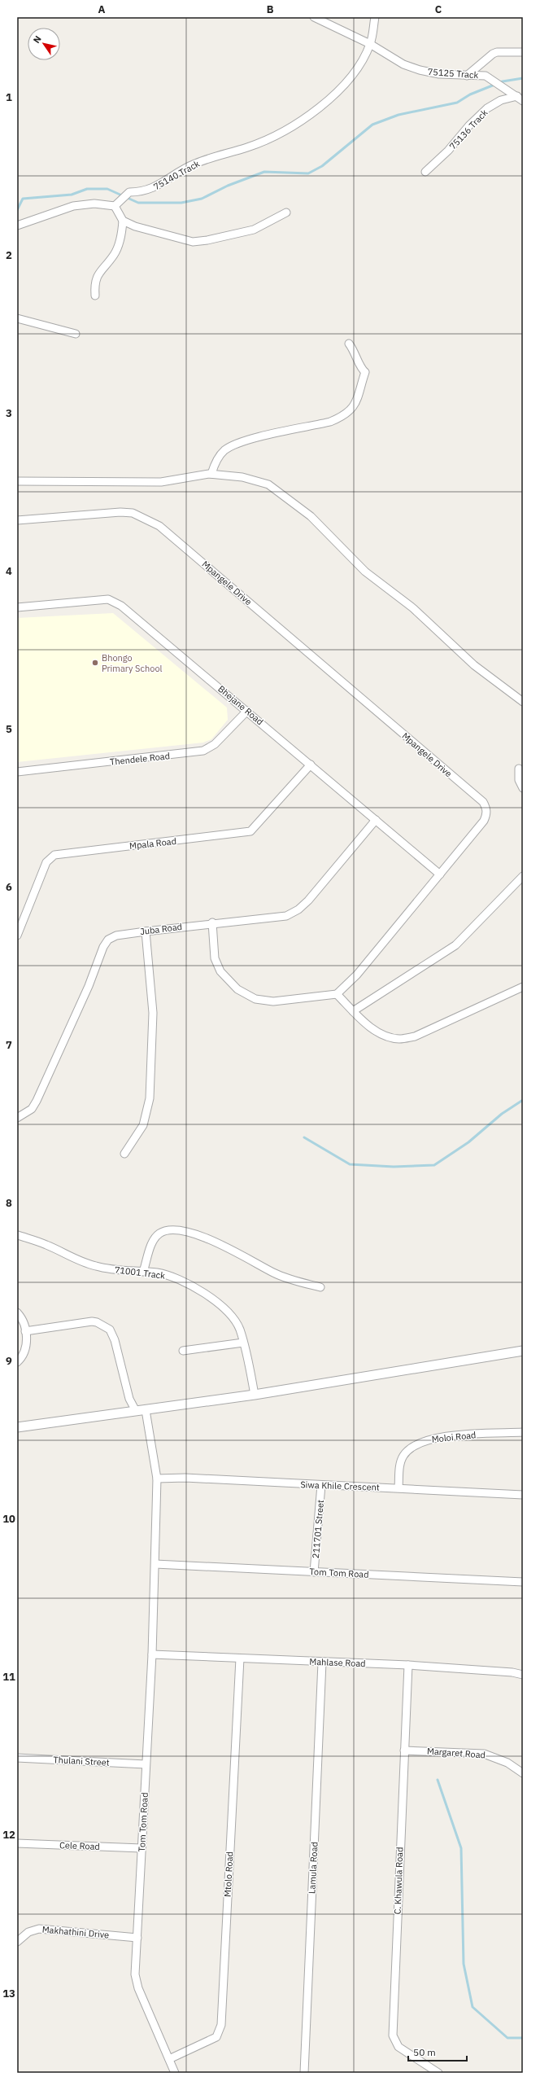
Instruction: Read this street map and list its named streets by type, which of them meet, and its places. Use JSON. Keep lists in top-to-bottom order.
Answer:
{
  "streets": {
    "street": [
      "75125 Track",
      "75136 Track",
      "75140 Track",
      "Mpangele Drive",
      "Bhejane Road",
      "Thendele Road",
      "Mpala Road",
      "Juba Road",
      "71001 Track",
      "Moloi Road",
      "Siwa Khile Crescent",
      "211701 Street",
      "Tom Tom Road",
      "Mahlase Road",
      "Margaret Road",
      "Thulani Street",
      "Cele Road",
      "Lamula Road",
      "Mtolo Road",
      "C. Khawula Road",
      "Makhathini Drive"
    ]
  },
  "crossings": [
    ["75125 Track", "75136 Track"],
    ["75125 Track", "75140 Track"],
    ["Mpangele Drive", "Bhejane Road"],
    ["Bhejane Road", "Thendele Road"],
    ["Bhejane Road", "Mpala Road"],
    ["Bhejane Road", "Juba Road"],
    ["Moloi Road", "Siwa Khile Crescent"],
    ["Siwa Khile Crescent", "211701 Street"],
    ["Siwa Khile Crescent", "Tom Tom Road"],
    ["211701 Street", "Tom Tom Road"],
    ["Tom Tom Road", "Mahlase Road"],
    ["Tom Tom Road", "Thulani Street"],
    ["Tom Tom Road", "Cele Road"],
    ["Tom Tom Road", "Mtolo Road"],
    ["Tom Tom Road", "Makhathini Drive"],
    ["Mahlase Road", "Lamula Road"],
    ["Mahlase Road", "Mtolo Road"],
    ["Mahlase Road", "C. Khawula Road"],
    ["Margaret Road", "C. Khawula Road"]
  ],
  "places": ["Bhongo Primary School"],
  "scale_bar": "50 m",
  "north": "top left",
  "grid": {
    "columns": ["A", "B", "C"],
    "rows": [
      "1",
      "2",
      "3",
      "4",
      "5",
      "6",
      "7",
      "8",
      "9",
      "10",
      "11",
      "12",
      "13"
    ]
  }
}
